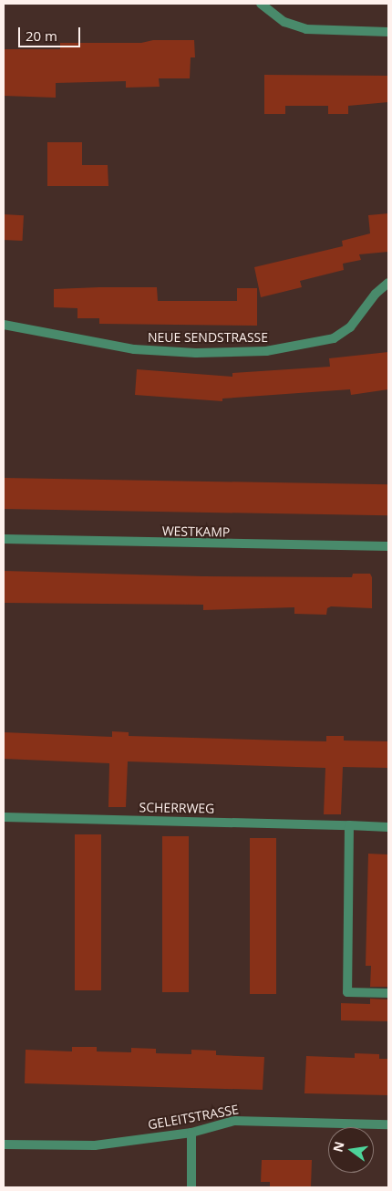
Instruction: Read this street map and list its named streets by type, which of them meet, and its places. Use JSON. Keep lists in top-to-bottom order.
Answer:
{
  "streets": {
    "street": [
      "NEUE SENDSTRASSE",
      "WESTKAMP",
      "SCHERRWEG",
      "GELEITSTRASSE"
    ]
  },
  "scale_bar": "20 m",
  "north": "left"
}
